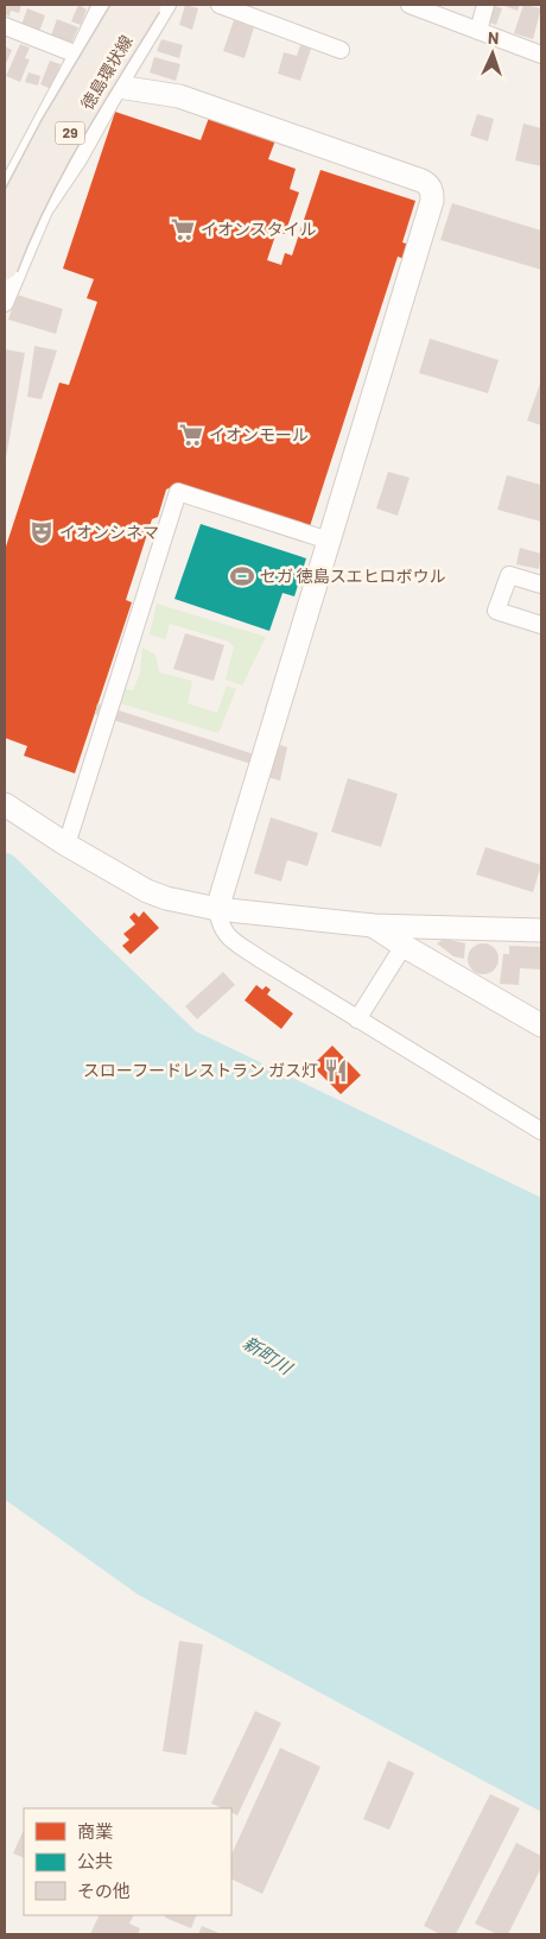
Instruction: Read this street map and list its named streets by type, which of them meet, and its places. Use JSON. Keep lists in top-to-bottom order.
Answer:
{
  "streets": {
    "main road": ["徳島環状線", "29"]
  },
  "water": ["新町川"],
  "places": {
    "supermarket": ["イオンスタイル", "イオンモール"],
    "theatre": ["イオンシネマ"],
    "sports": ["セガ 徳島スエヒロボウル"],
    "restaurant": ["スローフードレストラン ガス灯"]
  },
  "legend": ["商業", "公共", "その他"],
  "north": "top"
}
